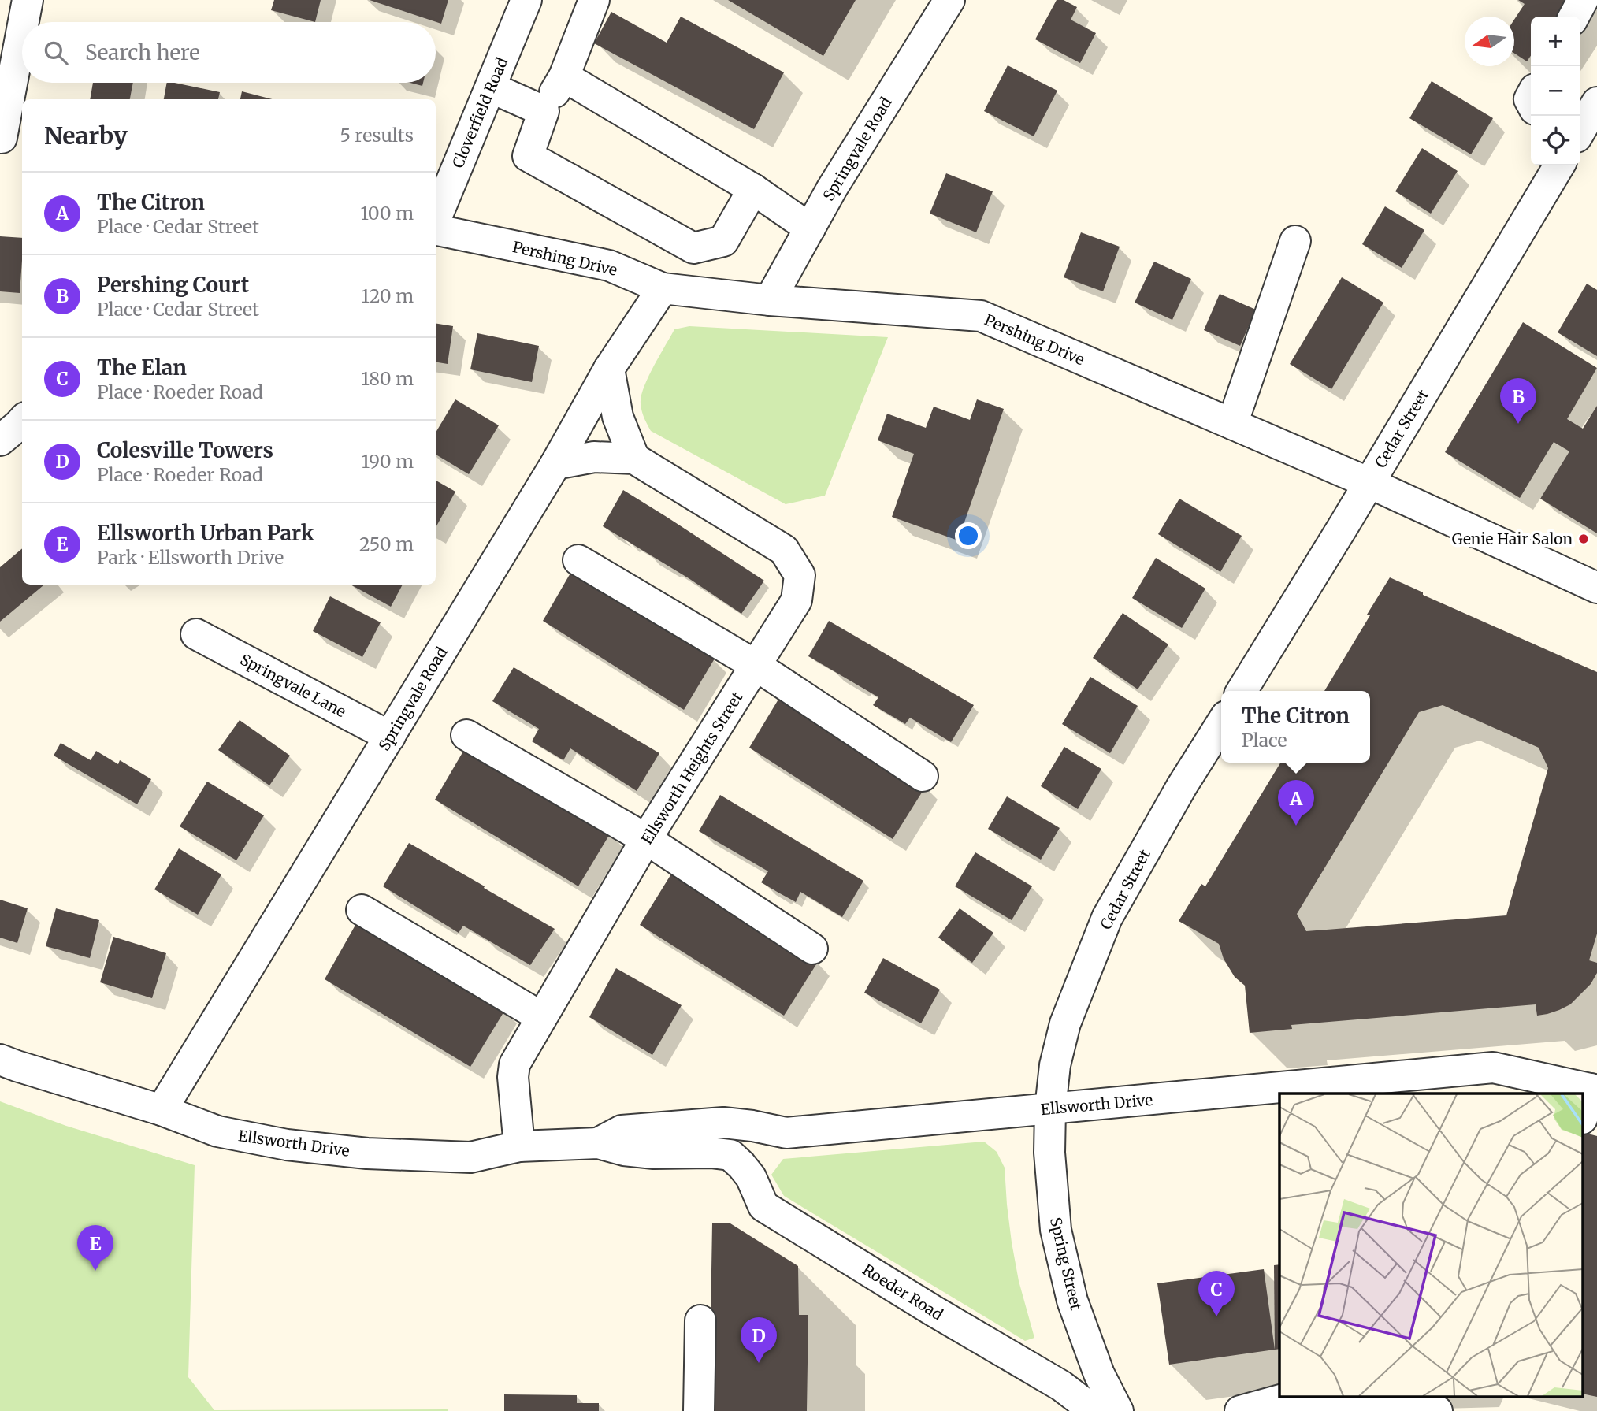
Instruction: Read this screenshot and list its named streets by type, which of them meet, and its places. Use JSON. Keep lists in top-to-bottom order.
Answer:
{
  "streets": {
    "street": [
      "Cloverfield Road",
      "Springvale Road",
      "Pershing Drive",
      "Cedar Street",
      "Springvale Lane",
      "Ellsworth Heights Street",
      "Ellsworth Drive",
      "Spring Street",
      "Roeder Road"
    ]
  },
  "crossings": [
    ["Springvale Road", "Pershing Drive"],
    ["Springvale Road", "Springvale Lane"],
    ["Springvale Road", "Ellsworth Heights Street"],
    ["Springvale Road", "Ellsworth Drive"],
    ["Pershing Drive", "Cedar Street"],
    ["Cedar Street", "Ellsworth Drive"],
    ["Cedar Street", "Spring Street"],
    ["Ellsworth Heights Street", "Ellsworth Drive"],
    ["Ellsworth Drive", "Spring Street"],
    ["Ellsworth Drive", "Roeder Road"]
  ],
  "places": ["Genie Hair Salon"],
  "north": "left",
  "page": {
    "map_buttons": ["+", "−"],
    "search": "Search here",
    "heading": ["Nearby", "5 results"],
    "list": [
      {
        "mark": "A",
        "name": "The Citron",
        "note": "Place · Cedar Street",
        "value": "100 m"
      },
      {
        "mark": "B",
        "name": "Pershing Court",
        "note": "Place · Cedar Street",
        "value": "120 m"
      },
      {
        "mark": "C",
        "name": "The Elan",
        "note": "Place · Roeder Road",
        "value": "180 m"
      },
      {
        "mark": "D",
        "name": "Colesville Towers",
        "note": "Place · Roeder Road",
        "value": "190 m"
      },
      {
        "mark": "E",
        "name": "Ellsworth Urban Park",
        "note": "Park · Ellsworth Drive",
        "value": "250 m"
      }
    ],
    "pins": [
      "B",
      "A",
      "E",
      "C",
      "D"
    ],
    "popup": ["The Citron", "Place"]
  }
}
